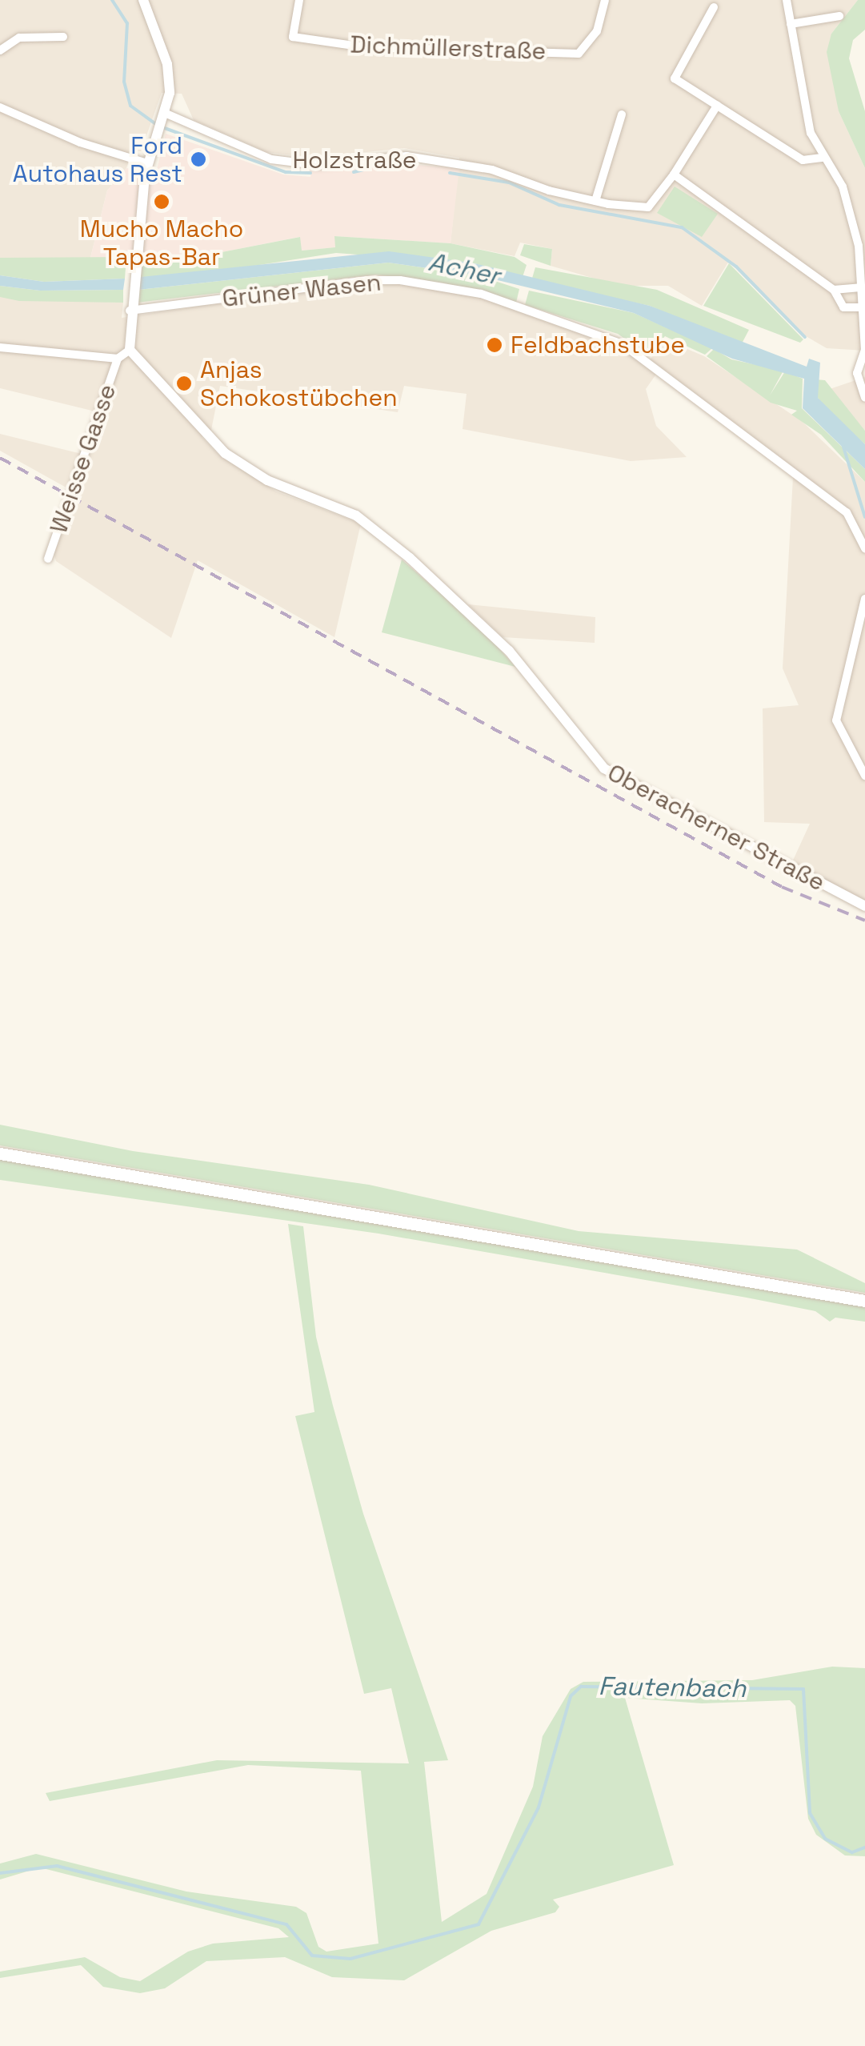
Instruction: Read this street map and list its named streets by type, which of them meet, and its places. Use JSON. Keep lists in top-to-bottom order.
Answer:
{
  "streets": {
    "street": [
      "Dichmüllerstraße",
      "Holzstraße",
      "Grüner Wasen",
      "Weisse Gasse",
      "Oberacherner Straße"
    ]
  },
  "water": ["Acher", "Fautenbach"],
  "places": [
    "Ford Autohaus Rest",
    "Mucho Macho Tapas-Bar",
    "Feldbachstube",
    "Anjas Schokostübchen"
  ]
}
